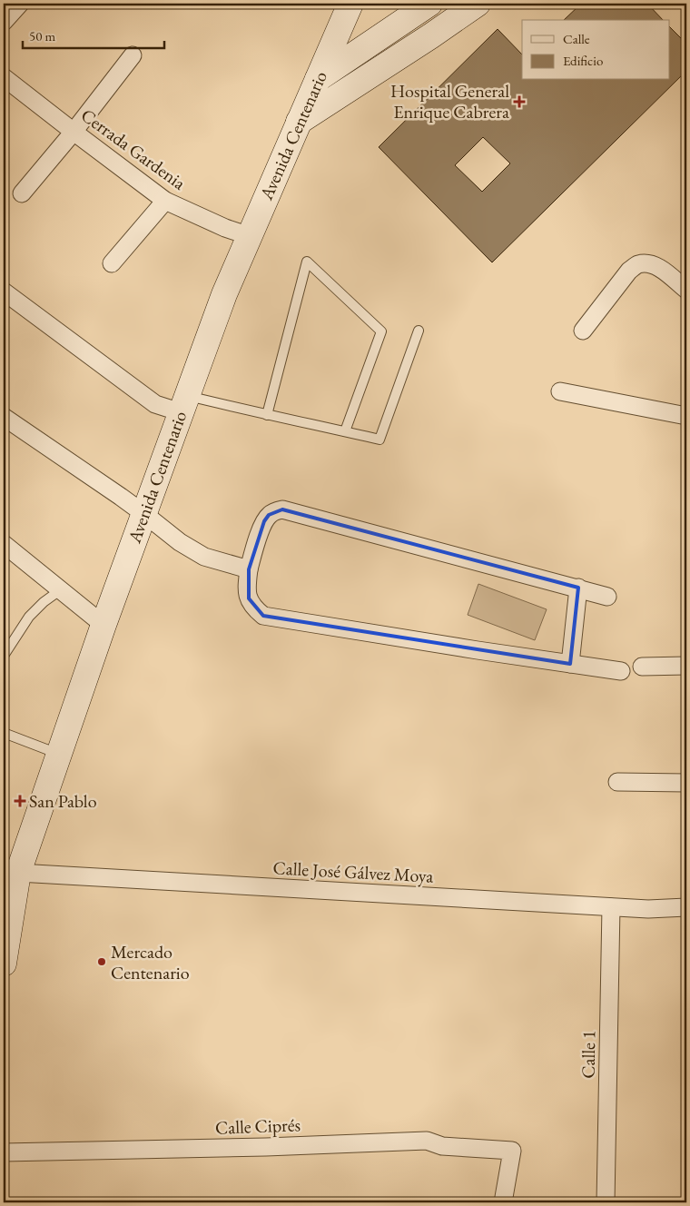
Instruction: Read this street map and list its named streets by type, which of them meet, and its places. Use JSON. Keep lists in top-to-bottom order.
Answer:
{
  "streets": {
    "main road": ["Avenida Centenario"],
    "street": [
      "Cerrada Gardenia",
      "Calle José Gálvez Moya",
      "Calle 1",
      "Calle Ciprés"
    ]
  },
  "crossings": [
    ["Avenida Centenario", "Cerrada Gardenia"],
    ["Avenida Centenario", "Calle José Gálvez Moya"],
    ["Calle José Gálvez Moya", "Calle 1"]
  ],
  "places": {
    "health": ["Hospital General Enrique Cabrera", "San Pablo"],
    "other": ["Mercado Centenario"]
  },
  "legend": ["Calle", "Edificio"],
  "scale_bar": "50 m"
}
